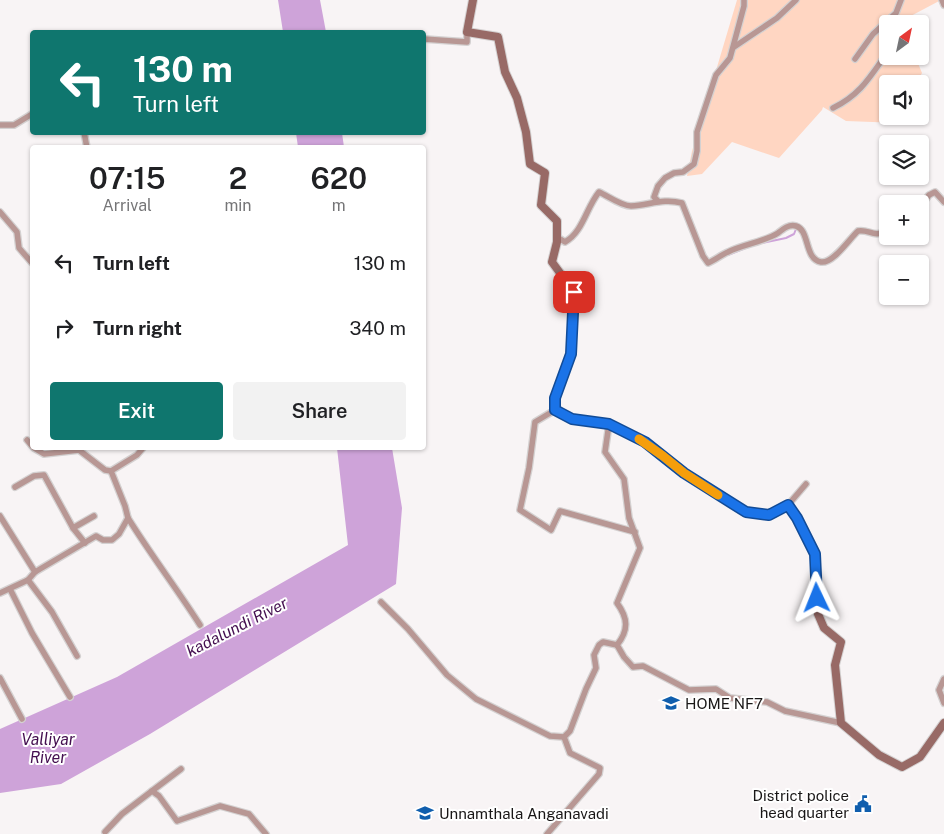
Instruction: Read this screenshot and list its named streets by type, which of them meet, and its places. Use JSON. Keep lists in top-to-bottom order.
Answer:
{
  "water": ["kadalundi River", "Valliyar River"],
  "places": {
    "school or university": ["HOME NF7", "Unnamthala Anganavadi"],
    "public building": ["District police head quarter"]
  },
  "north": "top right",
  "page": {
    "map_buttons": ["+", "−"],
    "turn": ["130 m", "Turn left"],
    "eta": [
      "07:15",
      "Arrival",
      "2",
      "min",
      "620",
      "m"
    ],
    "list": [
      {
        "name": "Turn left",
        "value": "130 m"
      },
      {
        "name": "Turn right",
        "value": "340 m"
      }
    ],
    "buttons": ["Exit", "Share"]
  }
}
